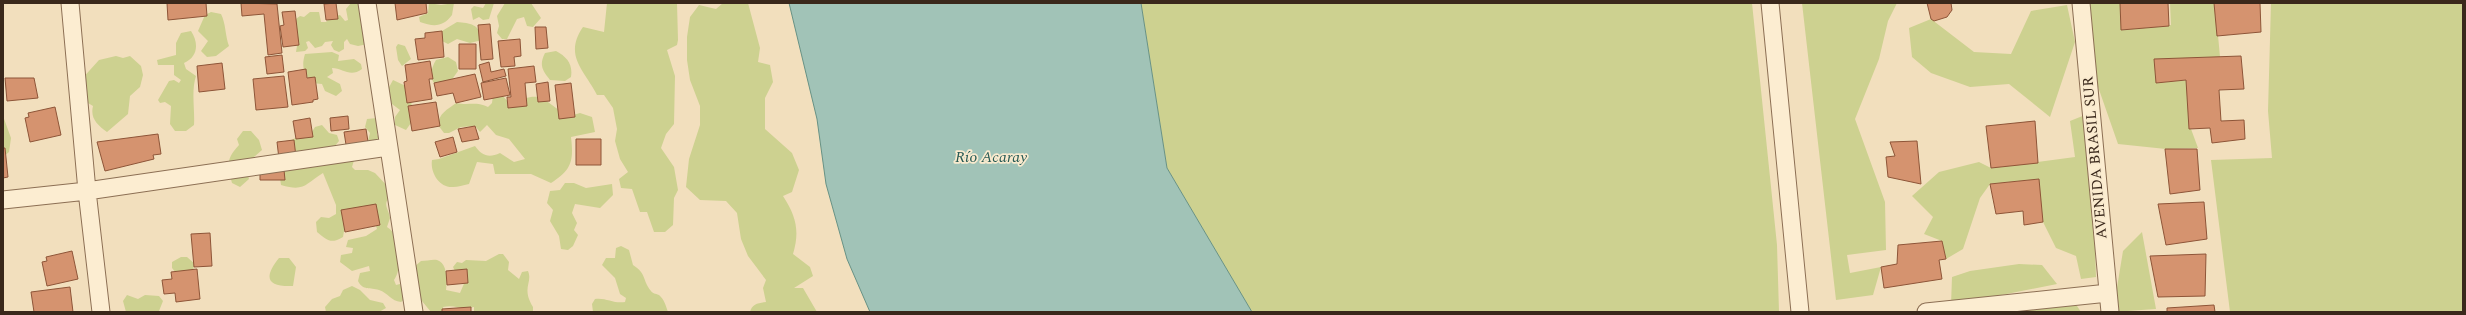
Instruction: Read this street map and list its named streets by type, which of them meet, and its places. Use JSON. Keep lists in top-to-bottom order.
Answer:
{
  "streets": {
    "street": ["AVENIDA BRASIL SUR"]
  },
  "water": ["Río Acaray"]
}
